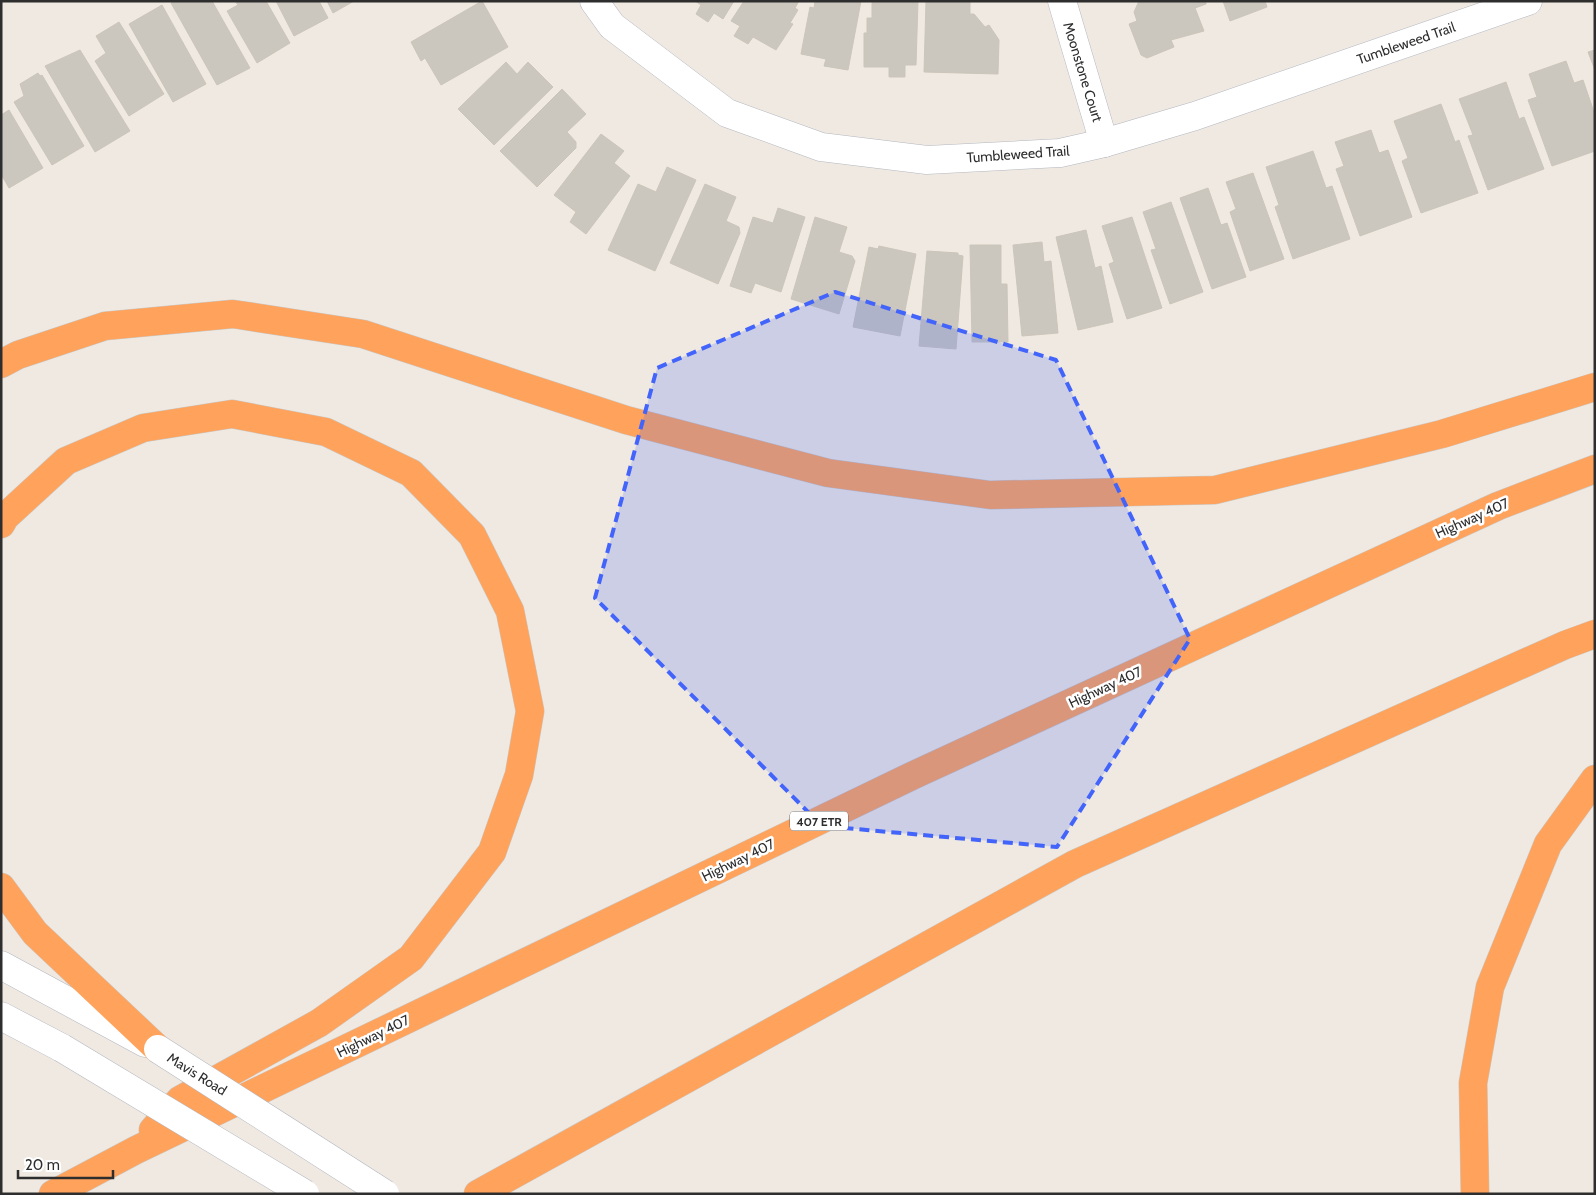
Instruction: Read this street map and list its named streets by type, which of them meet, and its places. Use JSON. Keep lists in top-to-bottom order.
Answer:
{
  "streets": {
    "highway": ["Highway 407", "407 ETR"],
    "street": ["Tumbleweed Trail", "Moonstone Court", "Mavis Road"]
  },
  "crossings": [
    ["Tumbleweed Trail", "Moonstone Court"]
  ],
  "scale_bar": "20 m"
}
